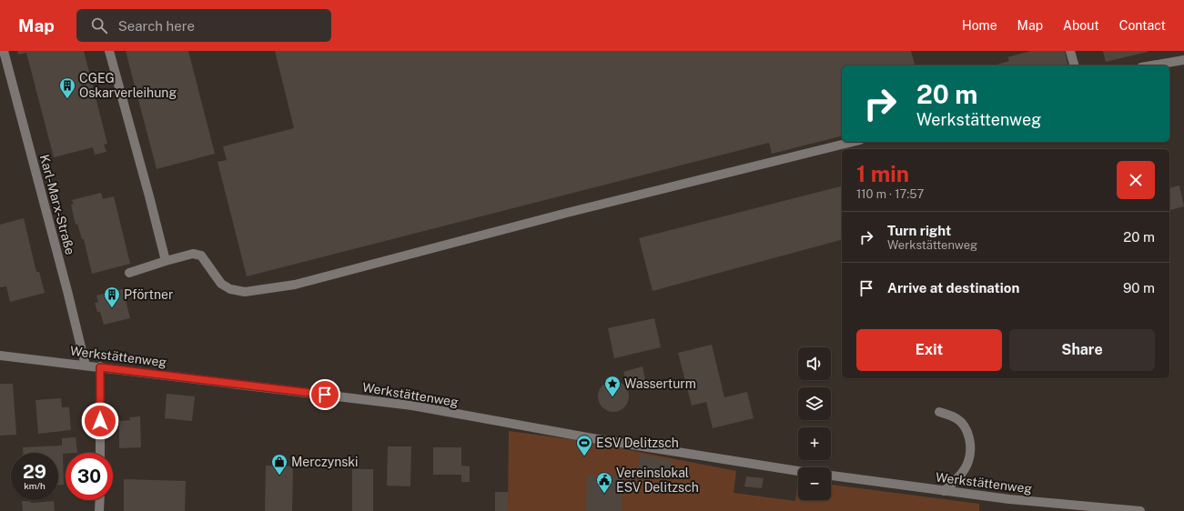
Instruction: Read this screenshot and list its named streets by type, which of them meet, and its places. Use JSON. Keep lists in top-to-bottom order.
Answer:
{
  "streets": {
    "street": ["Karl-Marx-Straße", "Werkstättenweg"]
  },
  "crossings": [
    ["Karl-Marx-Straße", "Werkstättenweg"]
  ],
  "places": {
    "building": ["CGEG Oskarverleihung", "Pförtner"],
    "place": ["Wasserturm"],
    "sports": ["ESV Delitzsch"],
    "shop": ["Merczynski"],
    "public building": ["Vereinslokal ESV Delitzsch"]
  },
  "page": {
    "header": "Map",
    "search": "Search here",
    "nav": [
      "Home",
      "Map",
      "About",
      "Contact"
    ],
    "turn": ["20 m", "Werkstättenweg"],
    "heading": ["1 min", "110 m · 17:57"],
    "list": [
      {
        "name": "Turn right",
        "note": "Werkstättenweg",
        "value": "20 m"
      },
      {
        "name": "Arrive at destination",
        "value": "90 m"
      }
    ],
    "buttons": ["Exit", "Share"],
    "map_buttons": ["+", "−"],
    "speed": "29 km/h",
    "limit": "30"
  }
}
